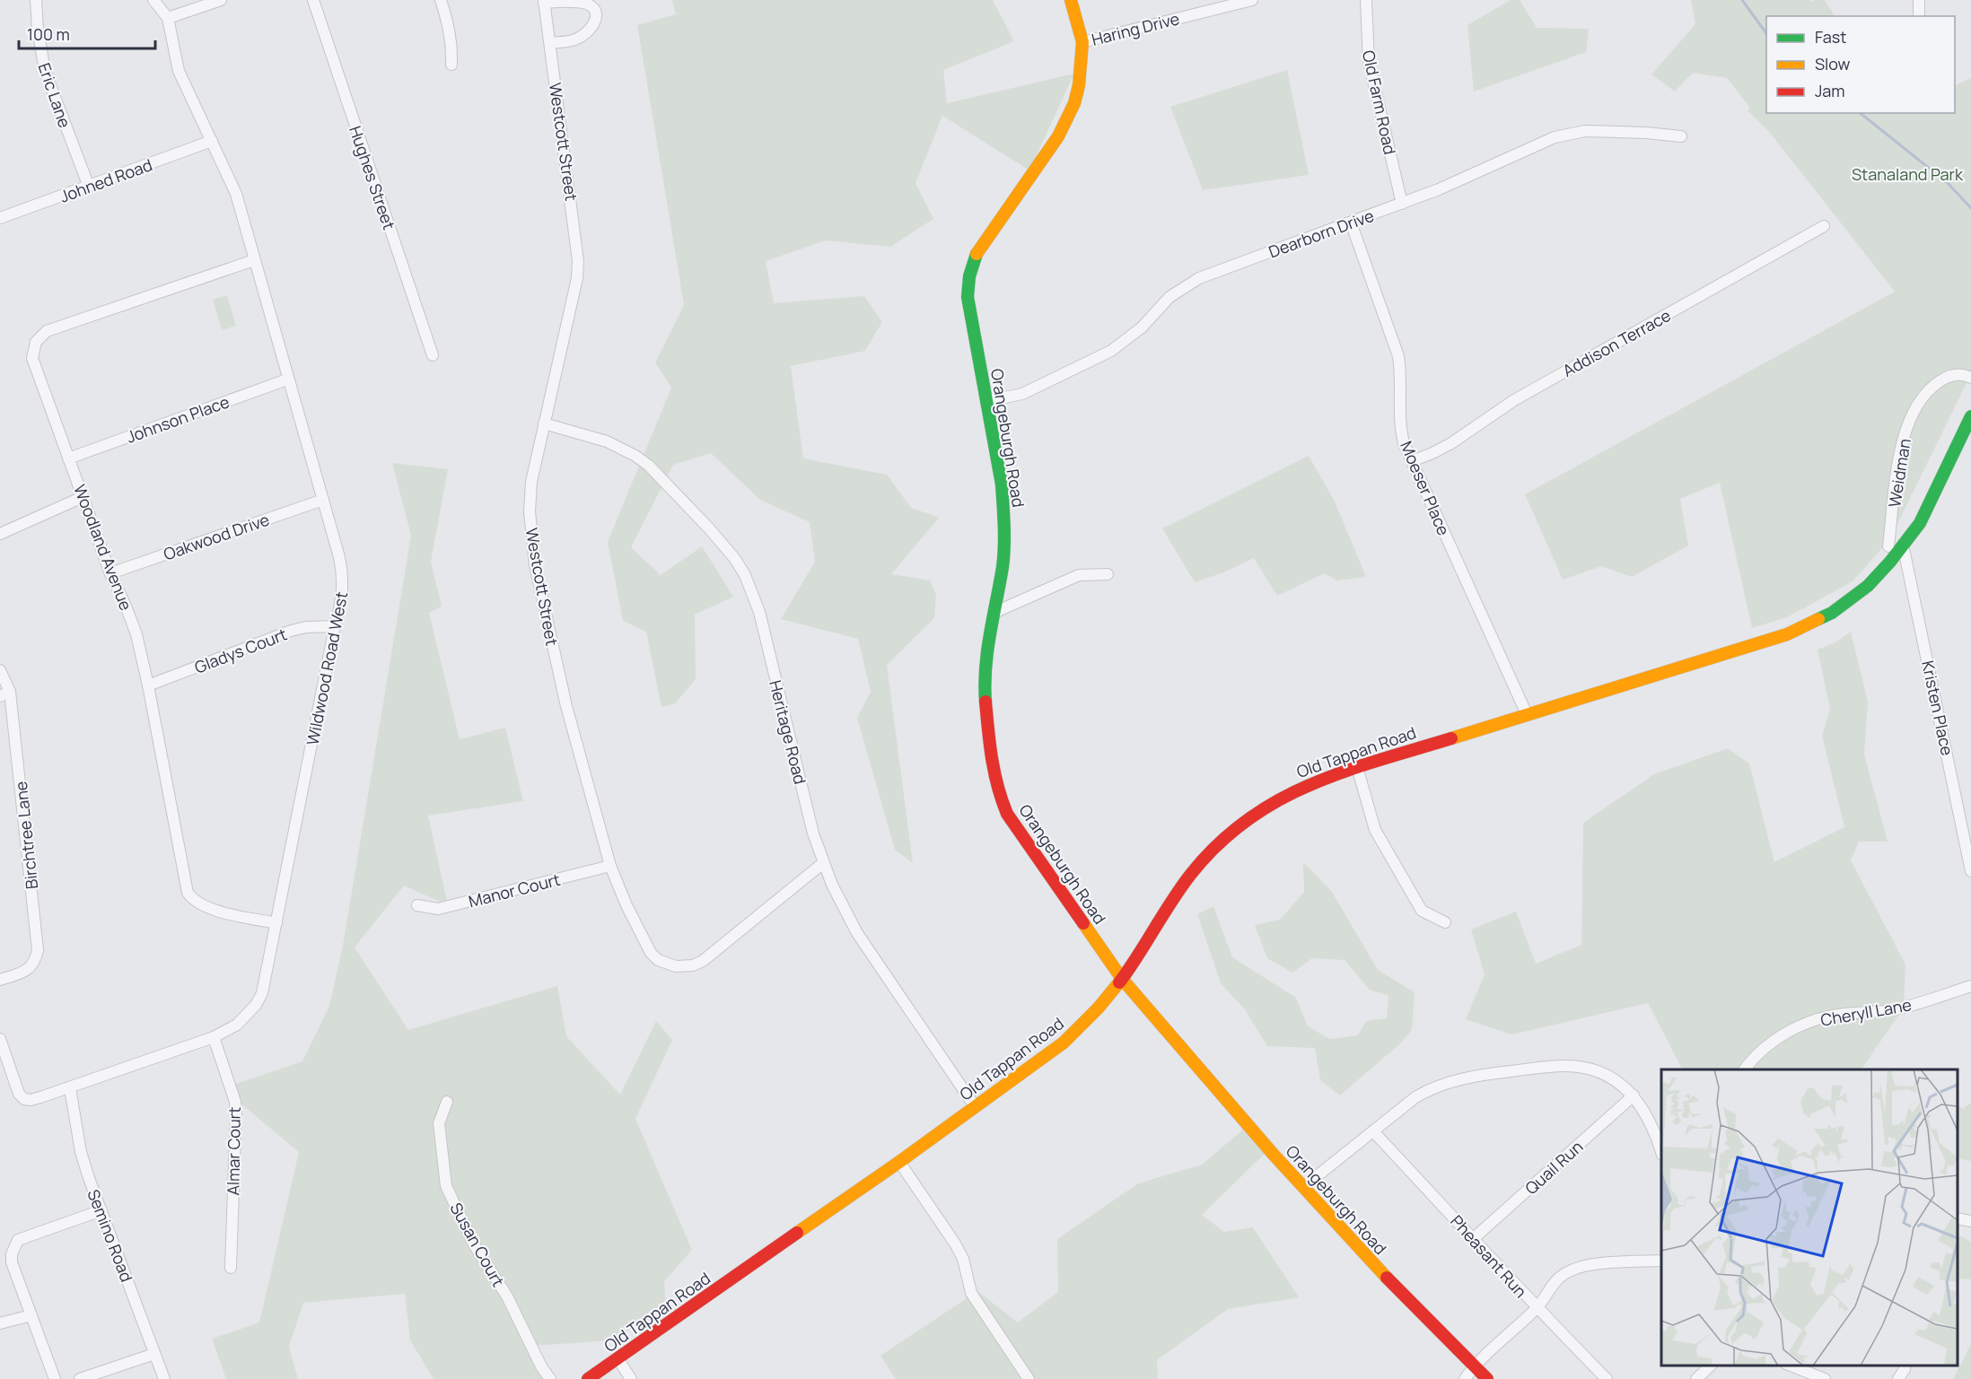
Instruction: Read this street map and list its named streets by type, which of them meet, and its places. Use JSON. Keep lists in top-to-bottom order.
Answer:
{
  "streets": {
    "main road": ["Orangeburgh Road", "Old Tappan Road"],
    "street": [
      "Haring Drive",
      "Eric Lane",
      "Old Farm Road",
      "Westcott Street",
      "Hughes Street",
      "Johned Road",
      "Dearborn Drive",
      "Addison Terrace",
      "Johnson Place",
      "Weidman",
      "Moeser Place",
      "Oakwood Drive",
      "Woodland Avenue",
      "Gladys Court",
      "Wildwood Road West",
      "Kristen Place",
      "Heritage Road",
      "Birchtree Lane",
      "Manor Court",
      "Cheryll Lane",
      "Almar Court",
      "Quail Run",
      "Semino Road",
      "Susan Court",
      "Pheasant Run"
    ]
  },
  "crossings": [
    ["Haring Drive", "Orangeburgh Road"],
    ["Eric Lane", "Johned Road"],
    ["Old Farm Road", "Dearborn Drive"],
    ["Westcott Street", "Heritage Road"],
    ["Westcott Street", "Manor Court"],
    ["Johned Road", "Wildwood Road West"],
    ["Dearborn Drive", "Orangeburgh Road"],
    ["Dearborn Drive", "Moeser Place"],
    ["Addison Terrace", "Moeser Place"],
    ["Johnson Place", "Woodland Avenue"],
    ["Johnson Place", "Wildwood Road West"],
    ["Orangeburgh Road", "Old Tappan Road"],
    ["Moeser Place", "Old Tappan Road"],
    ["Oakwood Drive", "Woodland Avenue"],
    ["Oakwood Drive", "Wildwood Road West"],
    ["Woodland Avenue", "Gladys Court"],
    ["Woodland Avenue", "Wildwood Road West"],
    ["Gladys Court", "Wildwood Road West"],
    ["Wildwood Road West", "Almar Court"],
    ["Wildwood Road West", "Semino Road"],
    ["Kristen Place", "Old Tappan Road"],
    ["Heritage Road", "Old Tappan Road"],
    ["Quail Run", "Pheasant Run"]
  ],
  "parks": ["Stanaland Park"],
  "legend": ["Fast", "Slow", "Jam"],
  "scale_bar": "100 m"
}
